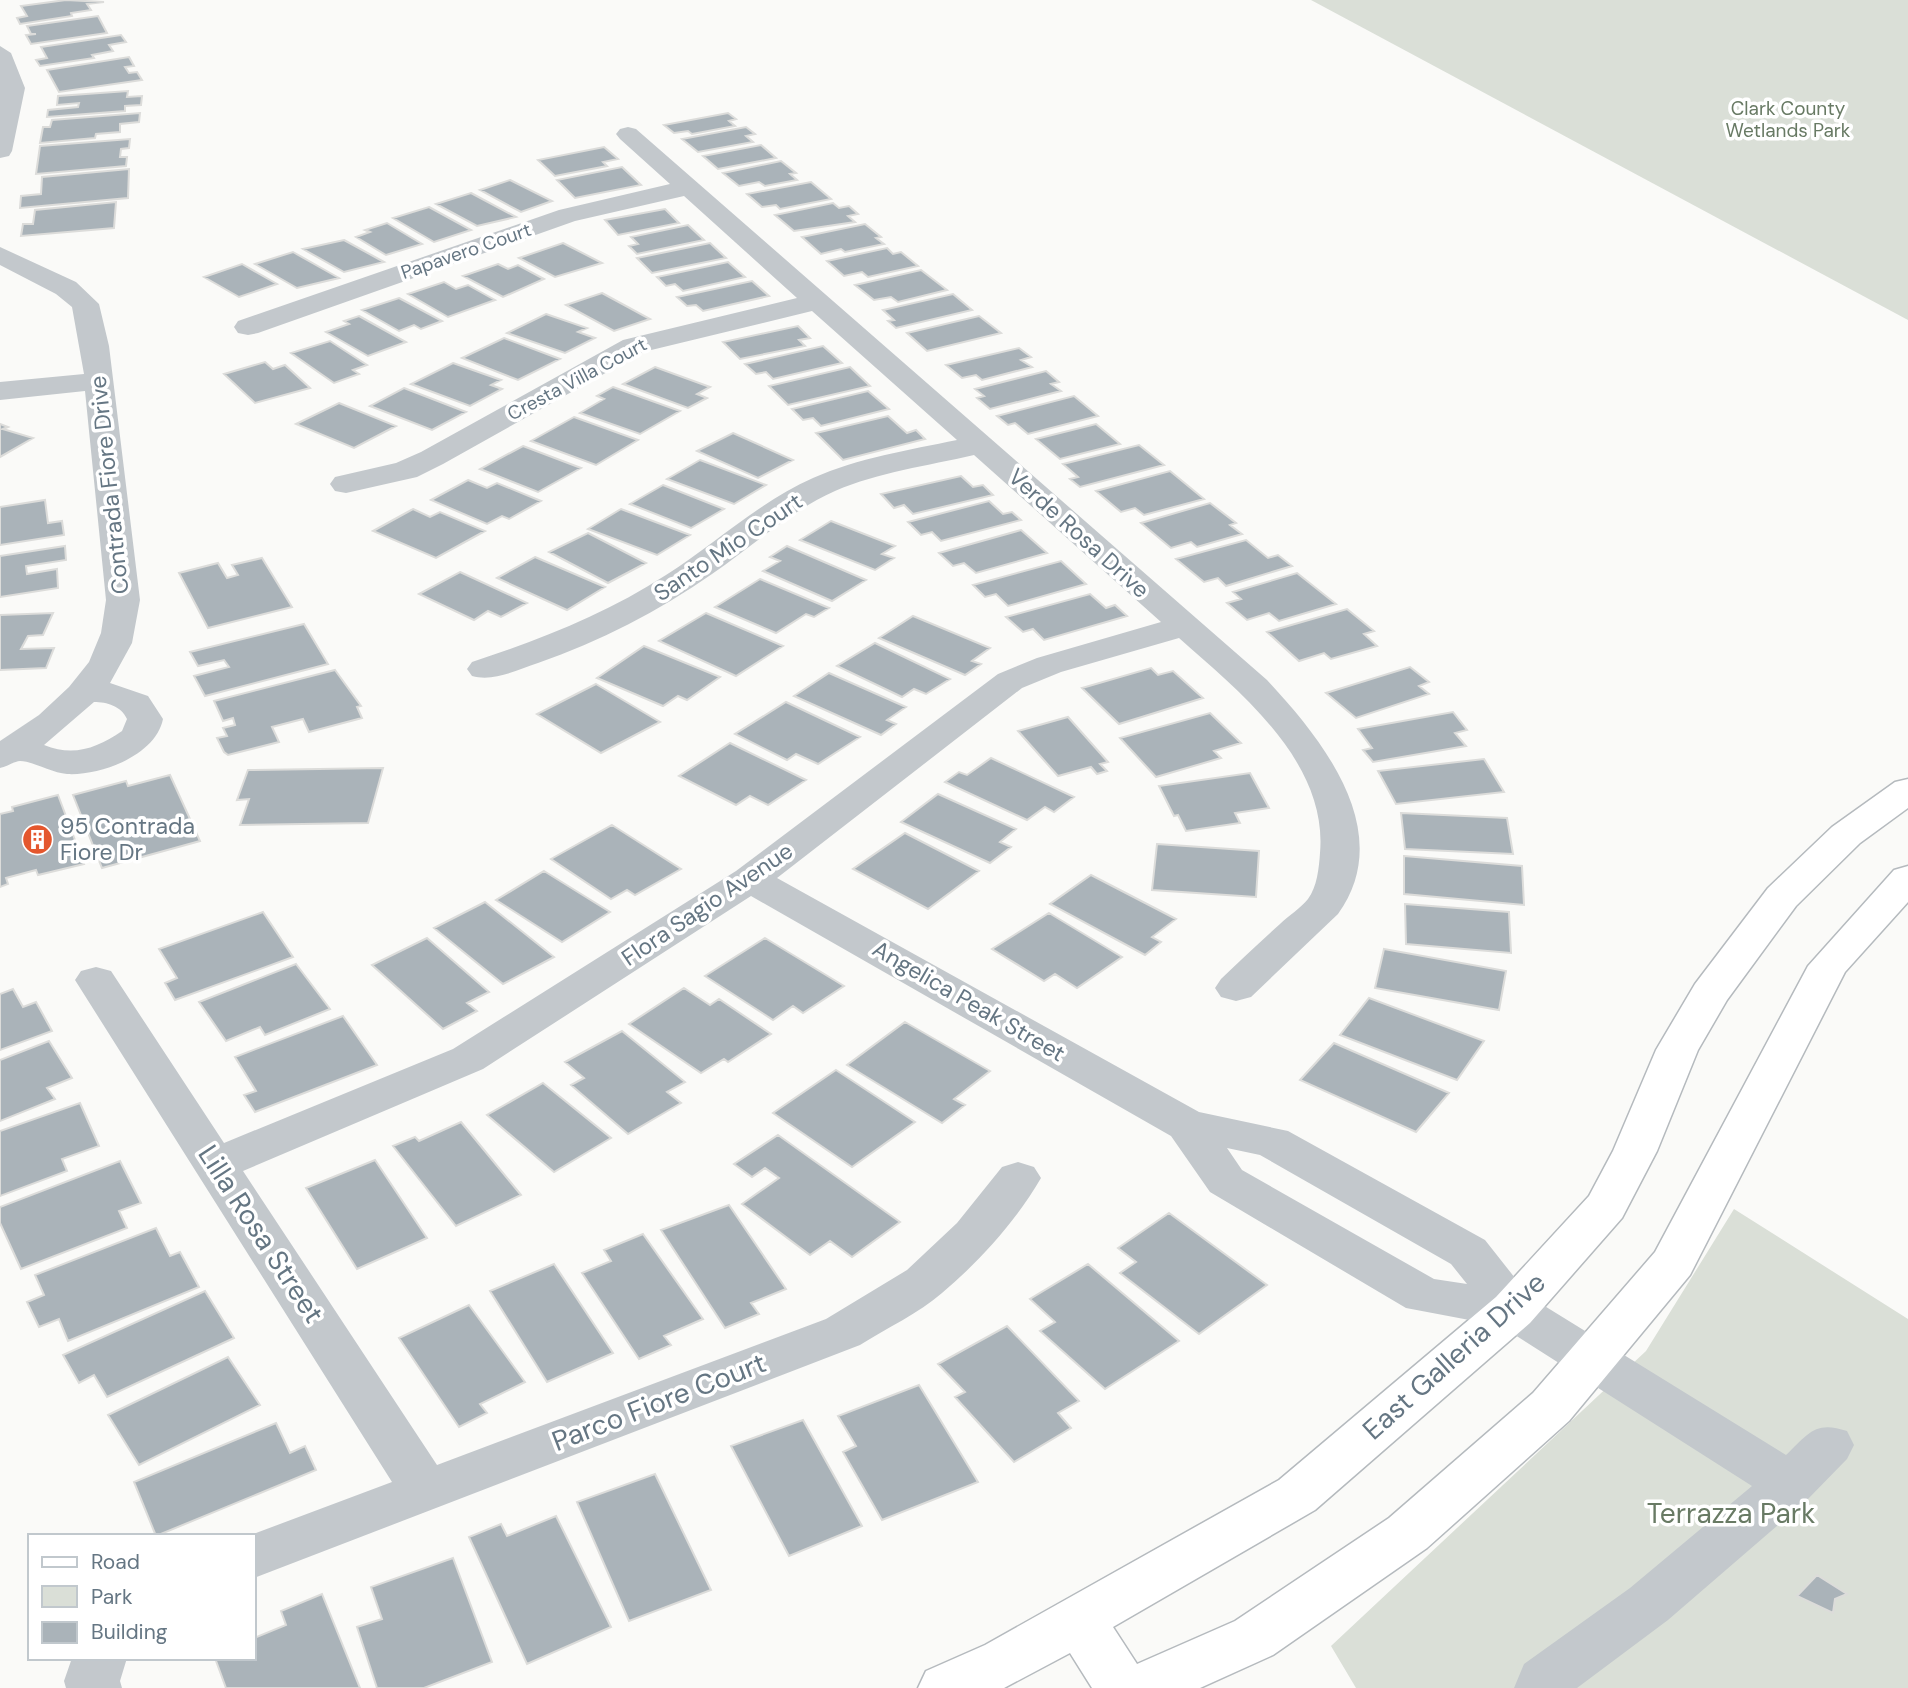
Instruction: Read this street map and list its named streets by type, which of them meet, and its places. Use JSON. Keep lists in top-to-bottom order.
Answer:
{
  "streets": {
    "main road": ["East Galleria Drive"],
    "street": [
      "Papavero Court",
      "Cresta Villa Court",
      "Contrada Fiore Drive",
      "Verde Rosa Drive",
      "Santo Mio Court",
      "Flora Sagio Avenue",
      "Angelica Peak Street",
      "Lilla Rosa Street",
      "Parco Fiore Court"
    ]
  },
  "crossings": [
    ["Papavero Court", "Verde Rosa Drive"],
    ["Cresta Villa Court", "Verde Rosa Drive"],
    ["Verde Rosa Drive", "Santo Mio Court"],
    ["Verde Rosa Drive", "Flora Sagio Avenue"],
    ["Flora Sagio Avenue", "Angelica Peak Street"],
    ["Flora Sagio Avenue", "Lilla Rosa Street"],
    ["Angelica Peak Street", "East Galleria Drive"],
    ["Lilla Rosa Street", "Parco Fiore Court"]
  ],
  "parks": ["Clark County Wetlands Park", "Terrazza Park"],
  "places": {
    "building": ["95 Contrada Fiore Dr"]
  },
  "legend": ["Road", "Park", "Building"]
}
